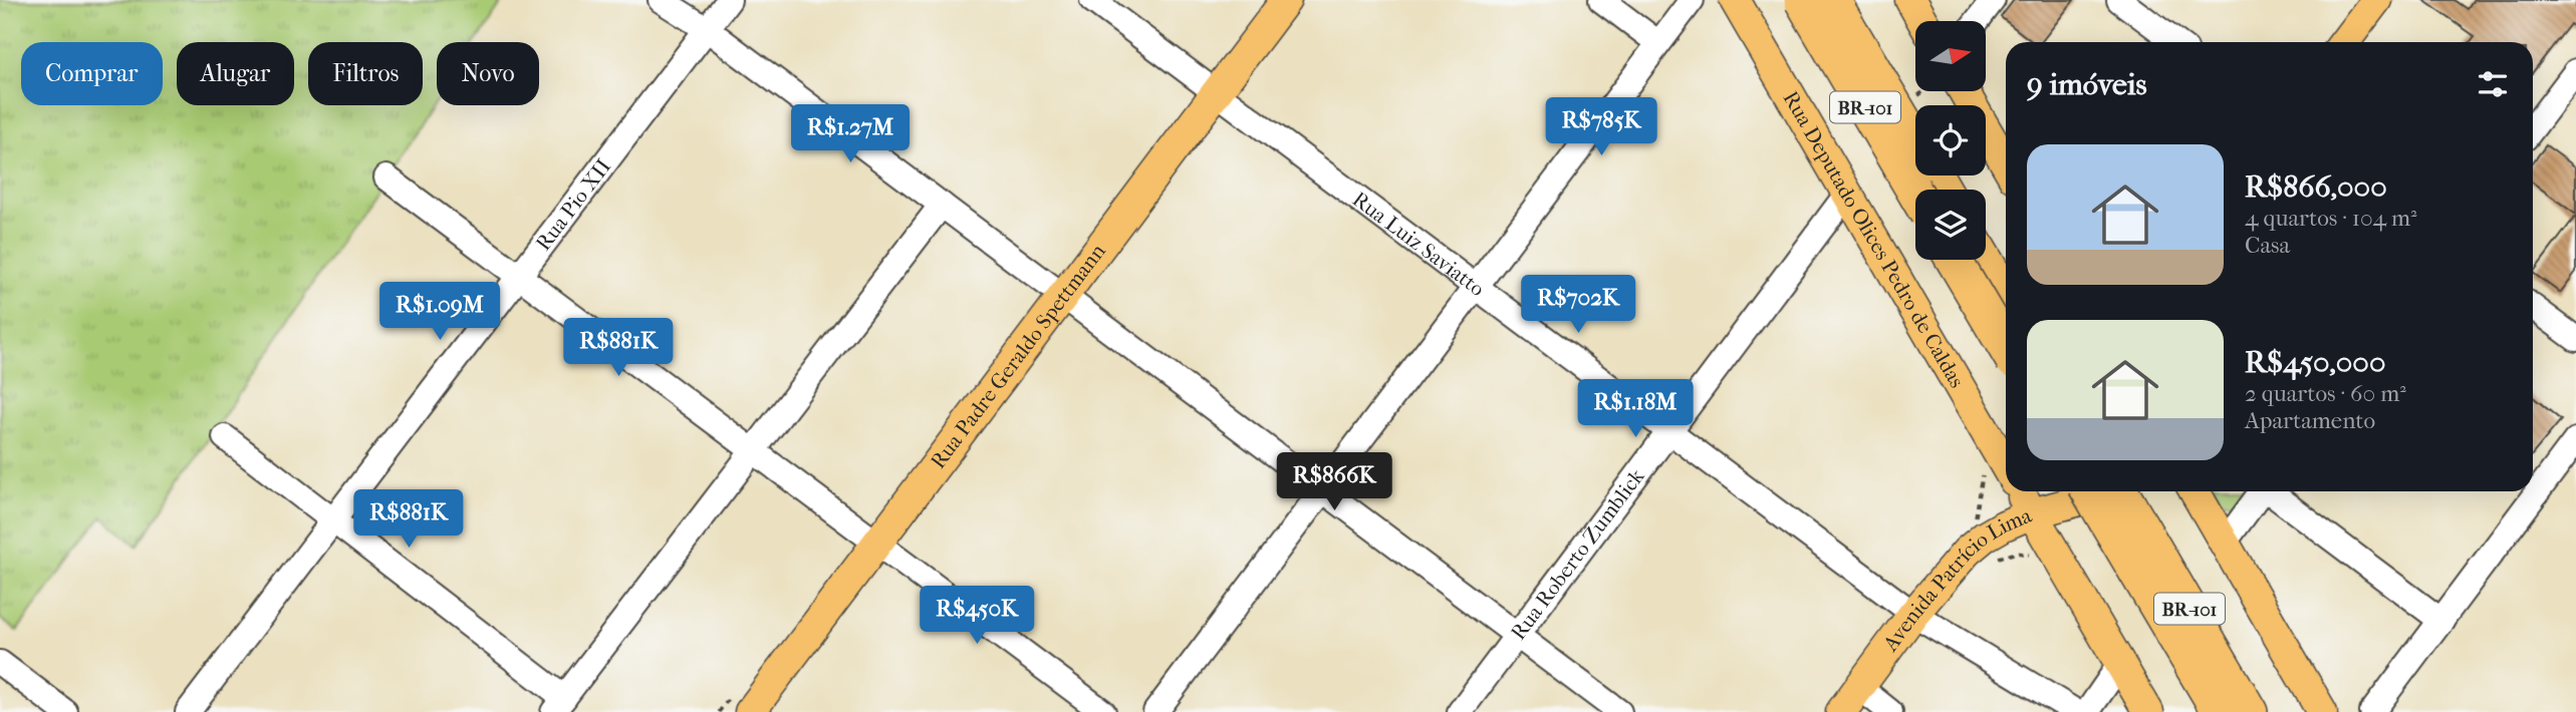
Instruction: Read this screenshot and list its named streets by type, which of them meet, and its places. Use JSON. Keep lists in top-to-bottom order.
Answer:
{
  "streets": {
    "highway": ["BR-101"],
    "main road": ["Rua Deputado Olices Pedro de Caldas", "Rua Padre Geraldo Spettmann", "Avenida Patrício Lima"],
    "street": ["Rua Pio XII", "Rua Luiz Saviatto", "Rua Roberto Zumblick"]
  },
  "crossings": [
    ["BR-101", "Avenida Patrício Lima"],
    ["Rua Deputado Olices Pedro de Caldas", "Rua Roberto Zumblick"],
    ["Rua Deputado Olices Pedro de Caldas", "Avenida Patrício Lima"],
    ["Rua Luiz Saviatto", "Rua Padre Geraldo Spettmann"],
    ["Rua Luiz Saviatto", "Rua Roberto Zumblick"],
    ["Rua Luiz Saviatto", "Avenida Patrício Lima"]
  ],
  "north": "right",
  "page": {
    "chip": [
      "Comprar",
      "Alugar",
      "Filtros",
      "Novo"
    ],
    "heading": "9 imóveis",
    "price": [
      "R$785K",
      "R$1.27M",
      "R$702K",
      "R$1.09M",
      "R$881K",
      "R$1.18M",
      "R$866K",
      "R$881K",
      "R$450K"
    ],
    "list": [
      {
        "name": "R$866,000",
        "note": "4 quartos · 104 m² · Casa"
      },
      {
        "name": "R$450,000",
        "note": "2 quartos · 60 m² · Apartamento"
      }
    ]
  }
}
